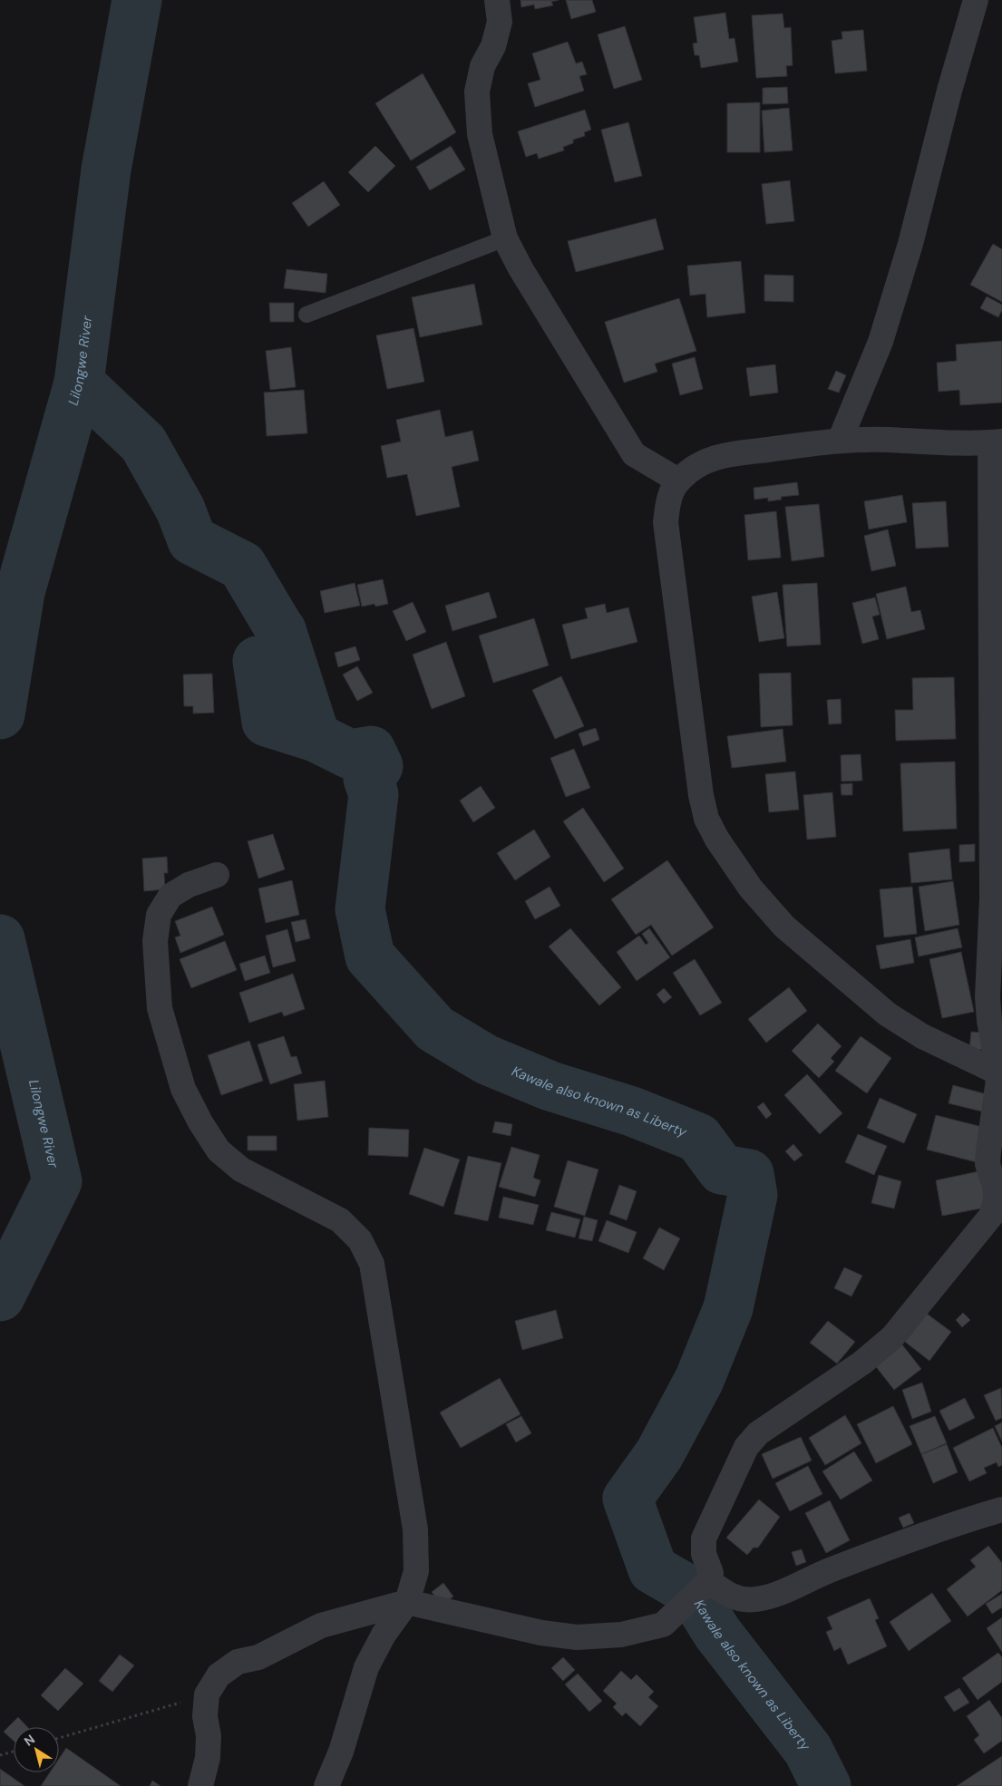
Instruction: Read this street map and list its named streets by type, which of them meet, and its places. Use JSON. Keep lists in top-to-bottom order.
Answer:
{
  "water": ["Lilongwe River", "Kawale also known as Liberty"],
  "north": "top left"
}
